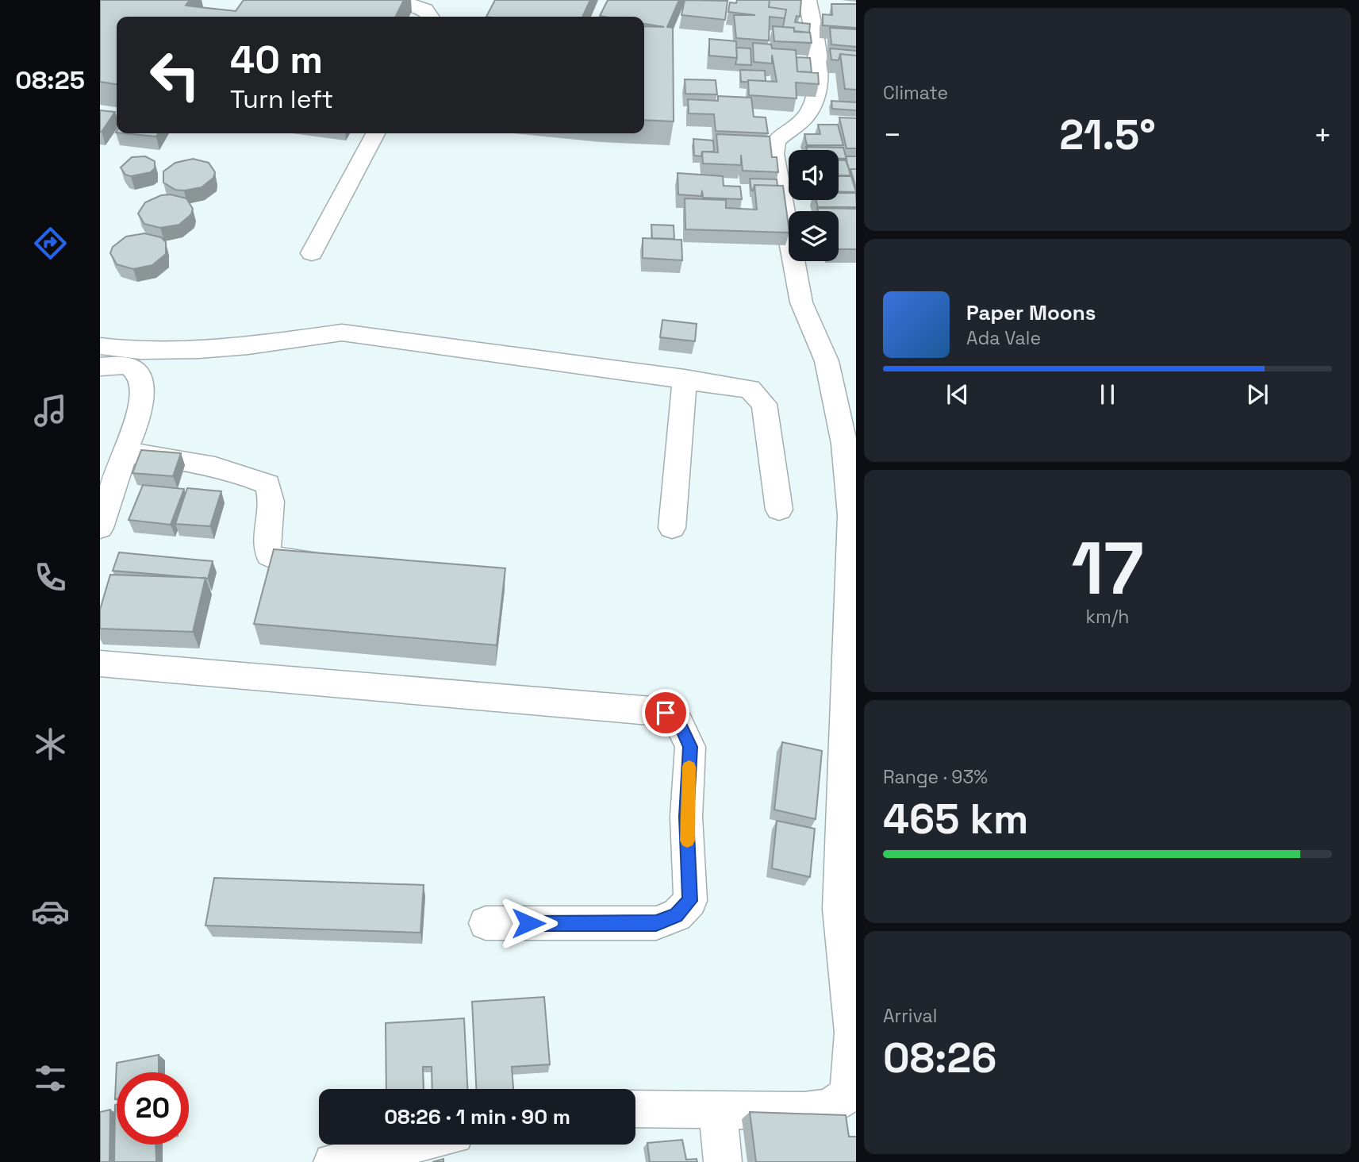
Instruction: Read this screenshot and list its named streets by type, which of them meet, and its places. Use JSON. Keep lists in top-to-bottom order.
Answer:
{
  "page": {
    "tabs": "08:25",
    "tile": [
      "Climate",
      ["17", "km/h"],
      ["Range · 93%", "465 km"],
      ["Arrival", "08:26"]
    ],
    "turn": ["40 m", "Turn left"],
    "heat": ["−", "21.5°", "+"],
    "song": ["Paper Moons", "Ada Vale"],
    "limit": "20",
    "trip": "08:26 · 1 min · 90 m"
  }
}
